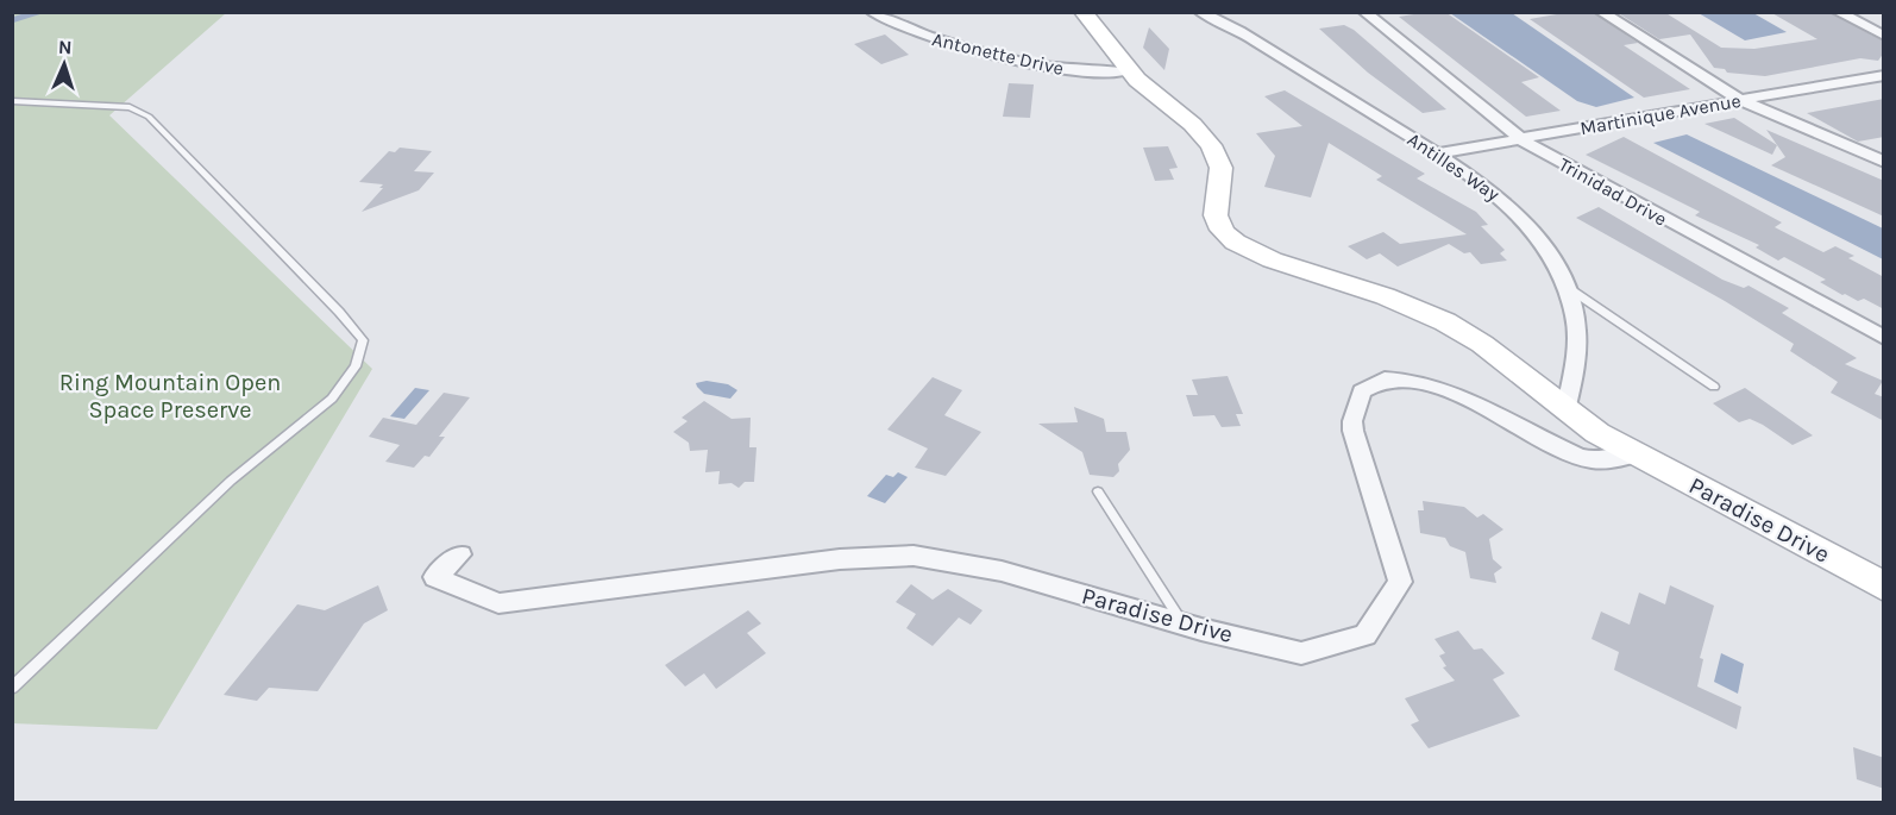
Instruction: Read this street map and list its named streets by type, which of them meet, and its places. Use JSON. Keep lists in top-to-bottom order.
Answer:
{
  "streets": {
    "street": [
      "Antonette Drive",
      "Martinique Avenue",
      "Antilles Way",
      "Trinidad Drive",
      "Paradise Drive"
    ]
  },
  "crossings": [
    ["Antonette Drive", "Paradise Drive"],
    ["Martinique Avenue", "Antilles Way"],
    ["Martinique Avenue", "Trinidad Drive"],
    ["Antilles Way", "Paradise Drive"]
  ],
  "parks": ["Ring Mountain Open Space Preserve"],
  "north": "top"
}
